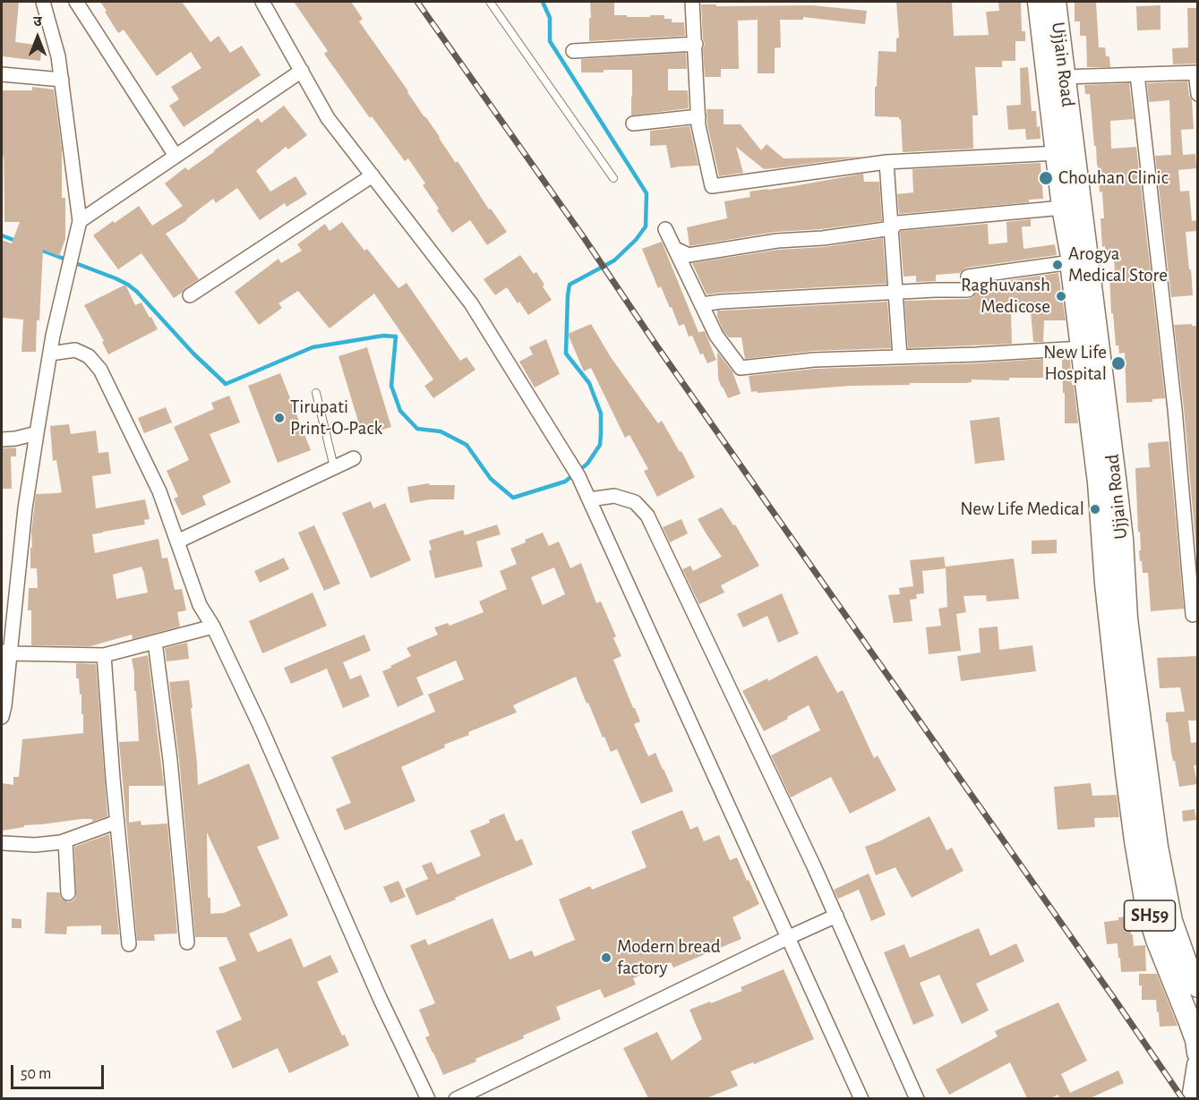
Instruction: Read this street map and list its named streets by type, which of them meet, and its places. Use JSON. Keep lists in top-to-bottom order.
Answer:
{
  "streets": {
    "main road": ["Ujjain Road", "SH59"]
  },
  "crossings": [
    ["Ujjain Road", "SH59"]
  ],
  "places": [
    "Chouhan Clinic",
    "Arogya Medical Store",
    "Raghuvansh Medicose",
    "New Life Hospital",
    "Tirupati Print-O-Pack",
    "New Life Medical",
    "Modern bread factory"
  ],
  "scale_bar": "50 m",
  "north": "top"
}
